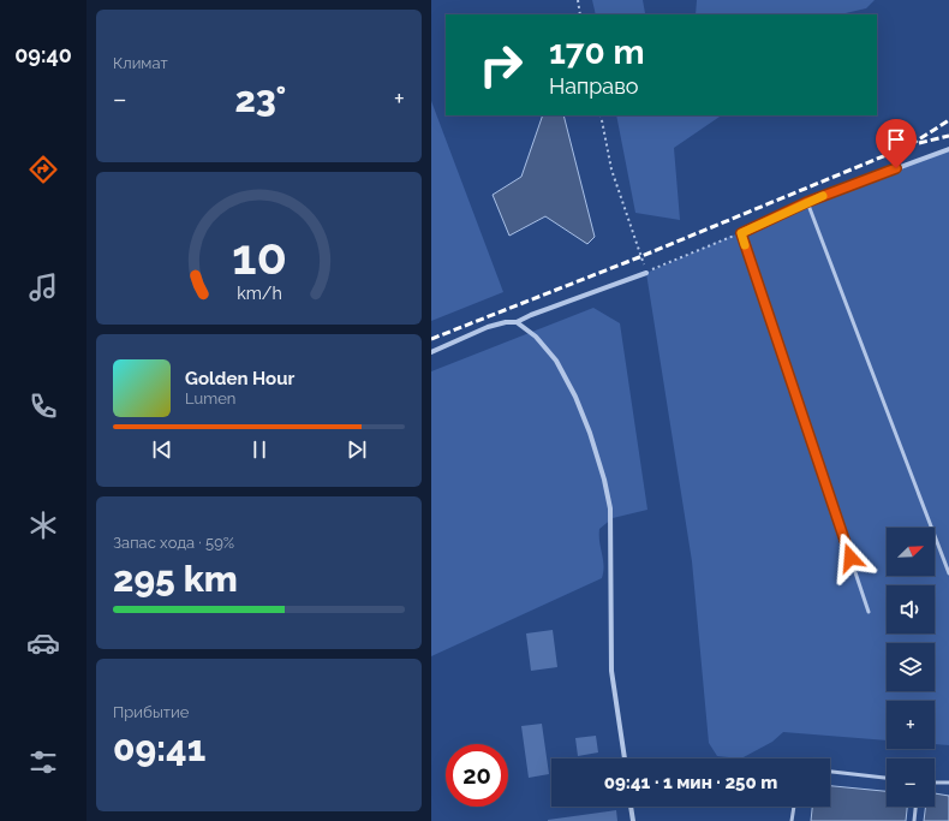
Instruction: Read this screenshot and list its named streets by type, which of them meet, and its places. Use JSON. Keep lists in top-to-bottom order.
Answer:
{
  "north": "top right",
  "page": {
    "tabs": "09:40",
    "tile": [
      "Климат",
      ["Запас хода · 59%", "295 km"],
      ["Прибытие", "09:41"]
    ],
    "turn": ["170 m", "Направо"],
    "heat": ["−", "23°", "+"],
    "song": ["Golden Hour", "Lumen"],
    "map_buttons": ["+", "−"],
    "limit": "20",
    "trip": "09:41 · 1 мин · 250 m",
    "gauge": ["10", "km/h"]
  }
}
